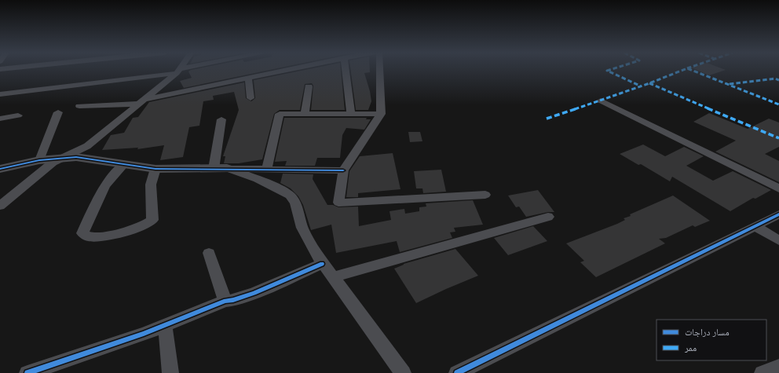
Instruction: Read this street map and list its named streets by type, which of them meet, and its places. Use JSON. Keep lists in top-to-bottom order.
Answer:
{
  "legend": ["مسار دراجات", "ممر"]
}
